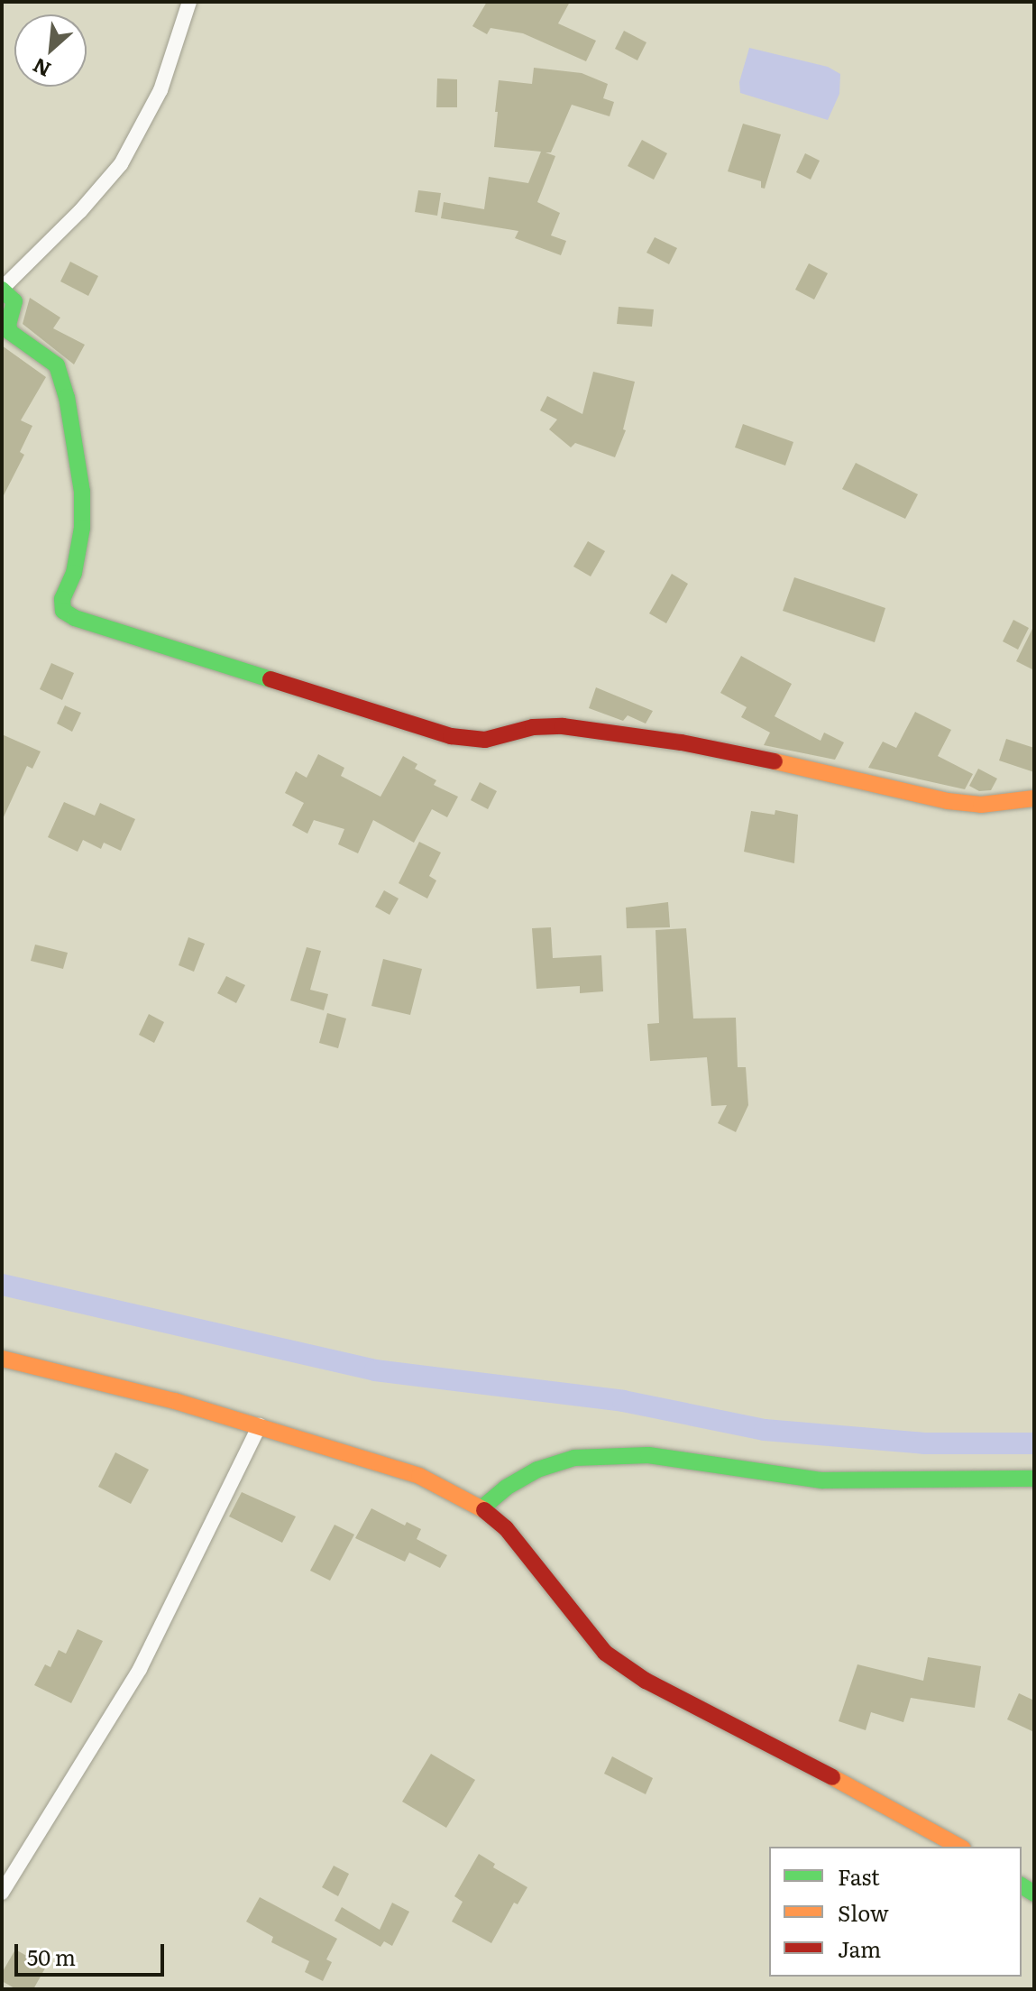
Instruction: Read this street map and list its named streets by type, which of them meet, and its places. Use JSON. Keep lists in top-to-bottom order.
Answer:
{
  "legend": ["Fast", "Slow", "Jam"],
  "scale_bar": "50 m",
  "north": "bottom left"
}
